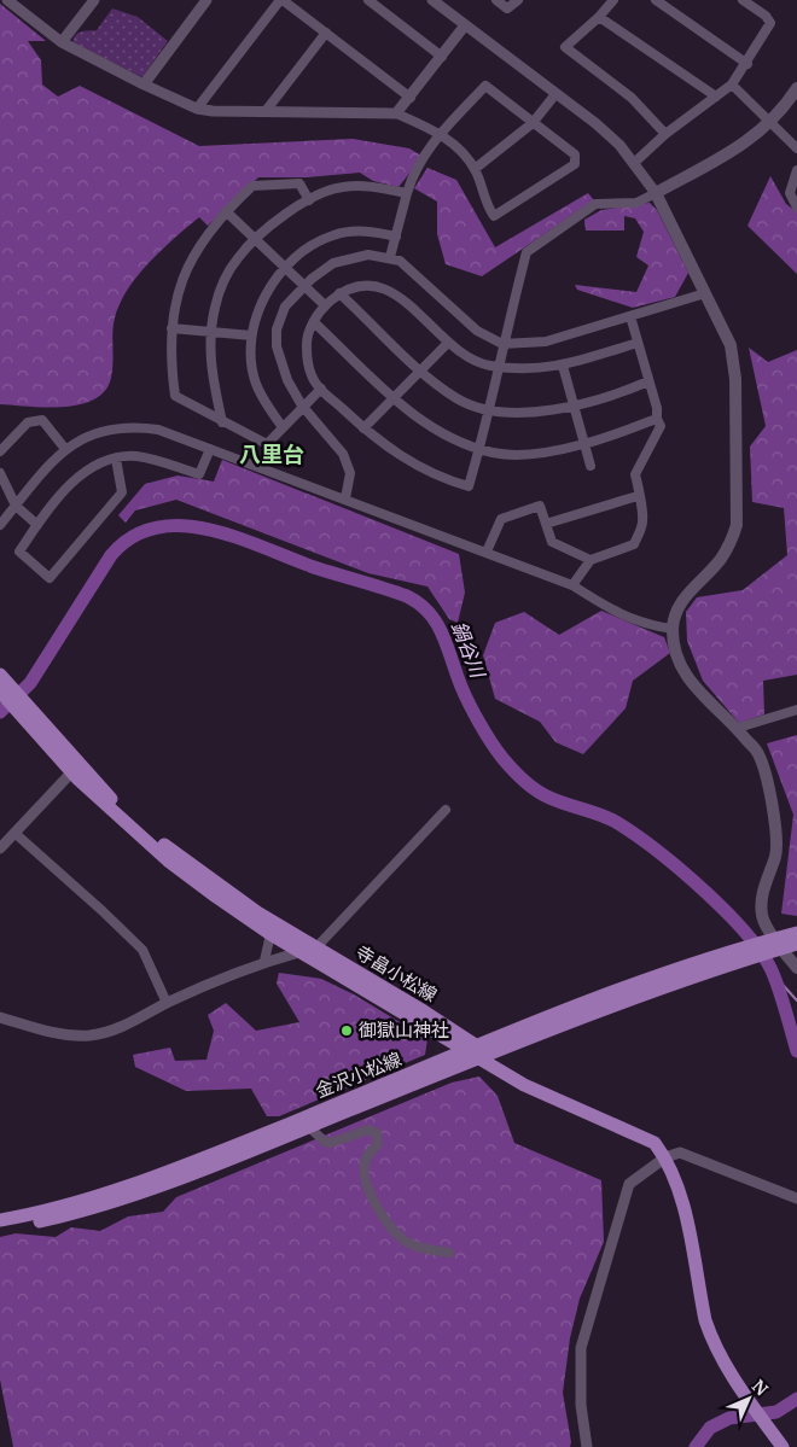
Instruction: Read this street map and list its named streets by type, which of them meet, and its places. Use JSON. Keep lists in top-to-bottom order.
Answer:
{
  "streets": {
    "main road": ["寺畠小松線", "金沢小松線"]
  },
  "crossings": [
    ["寺畠小松線", "金沢小松線"]
  ],
  "districts": ["八里台"],
  "water": ["鍋谷川"],
  "places": ["御獄山神社"],
  "north": "top right"
}
